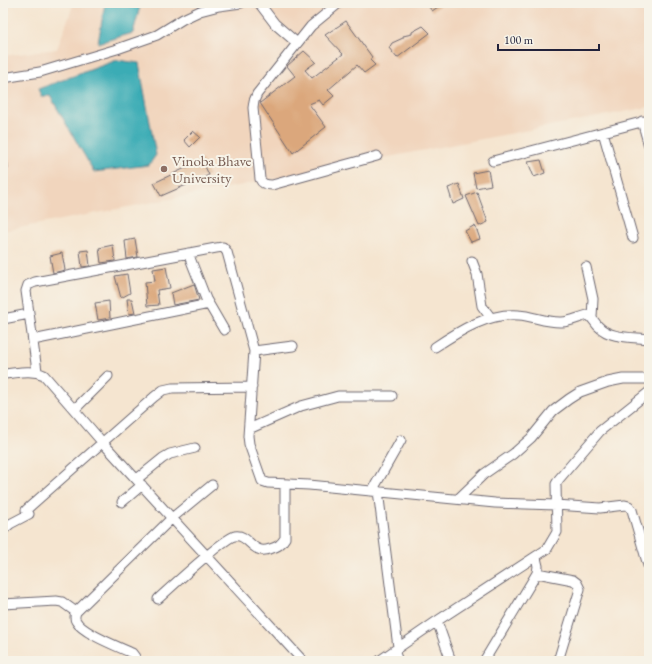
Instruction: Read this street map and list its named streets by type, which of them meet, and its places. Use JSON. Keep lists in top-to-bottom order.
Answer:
{
  "places": ["Vinoba Bhave University"],
  "scale_bar": "100 m"
}
